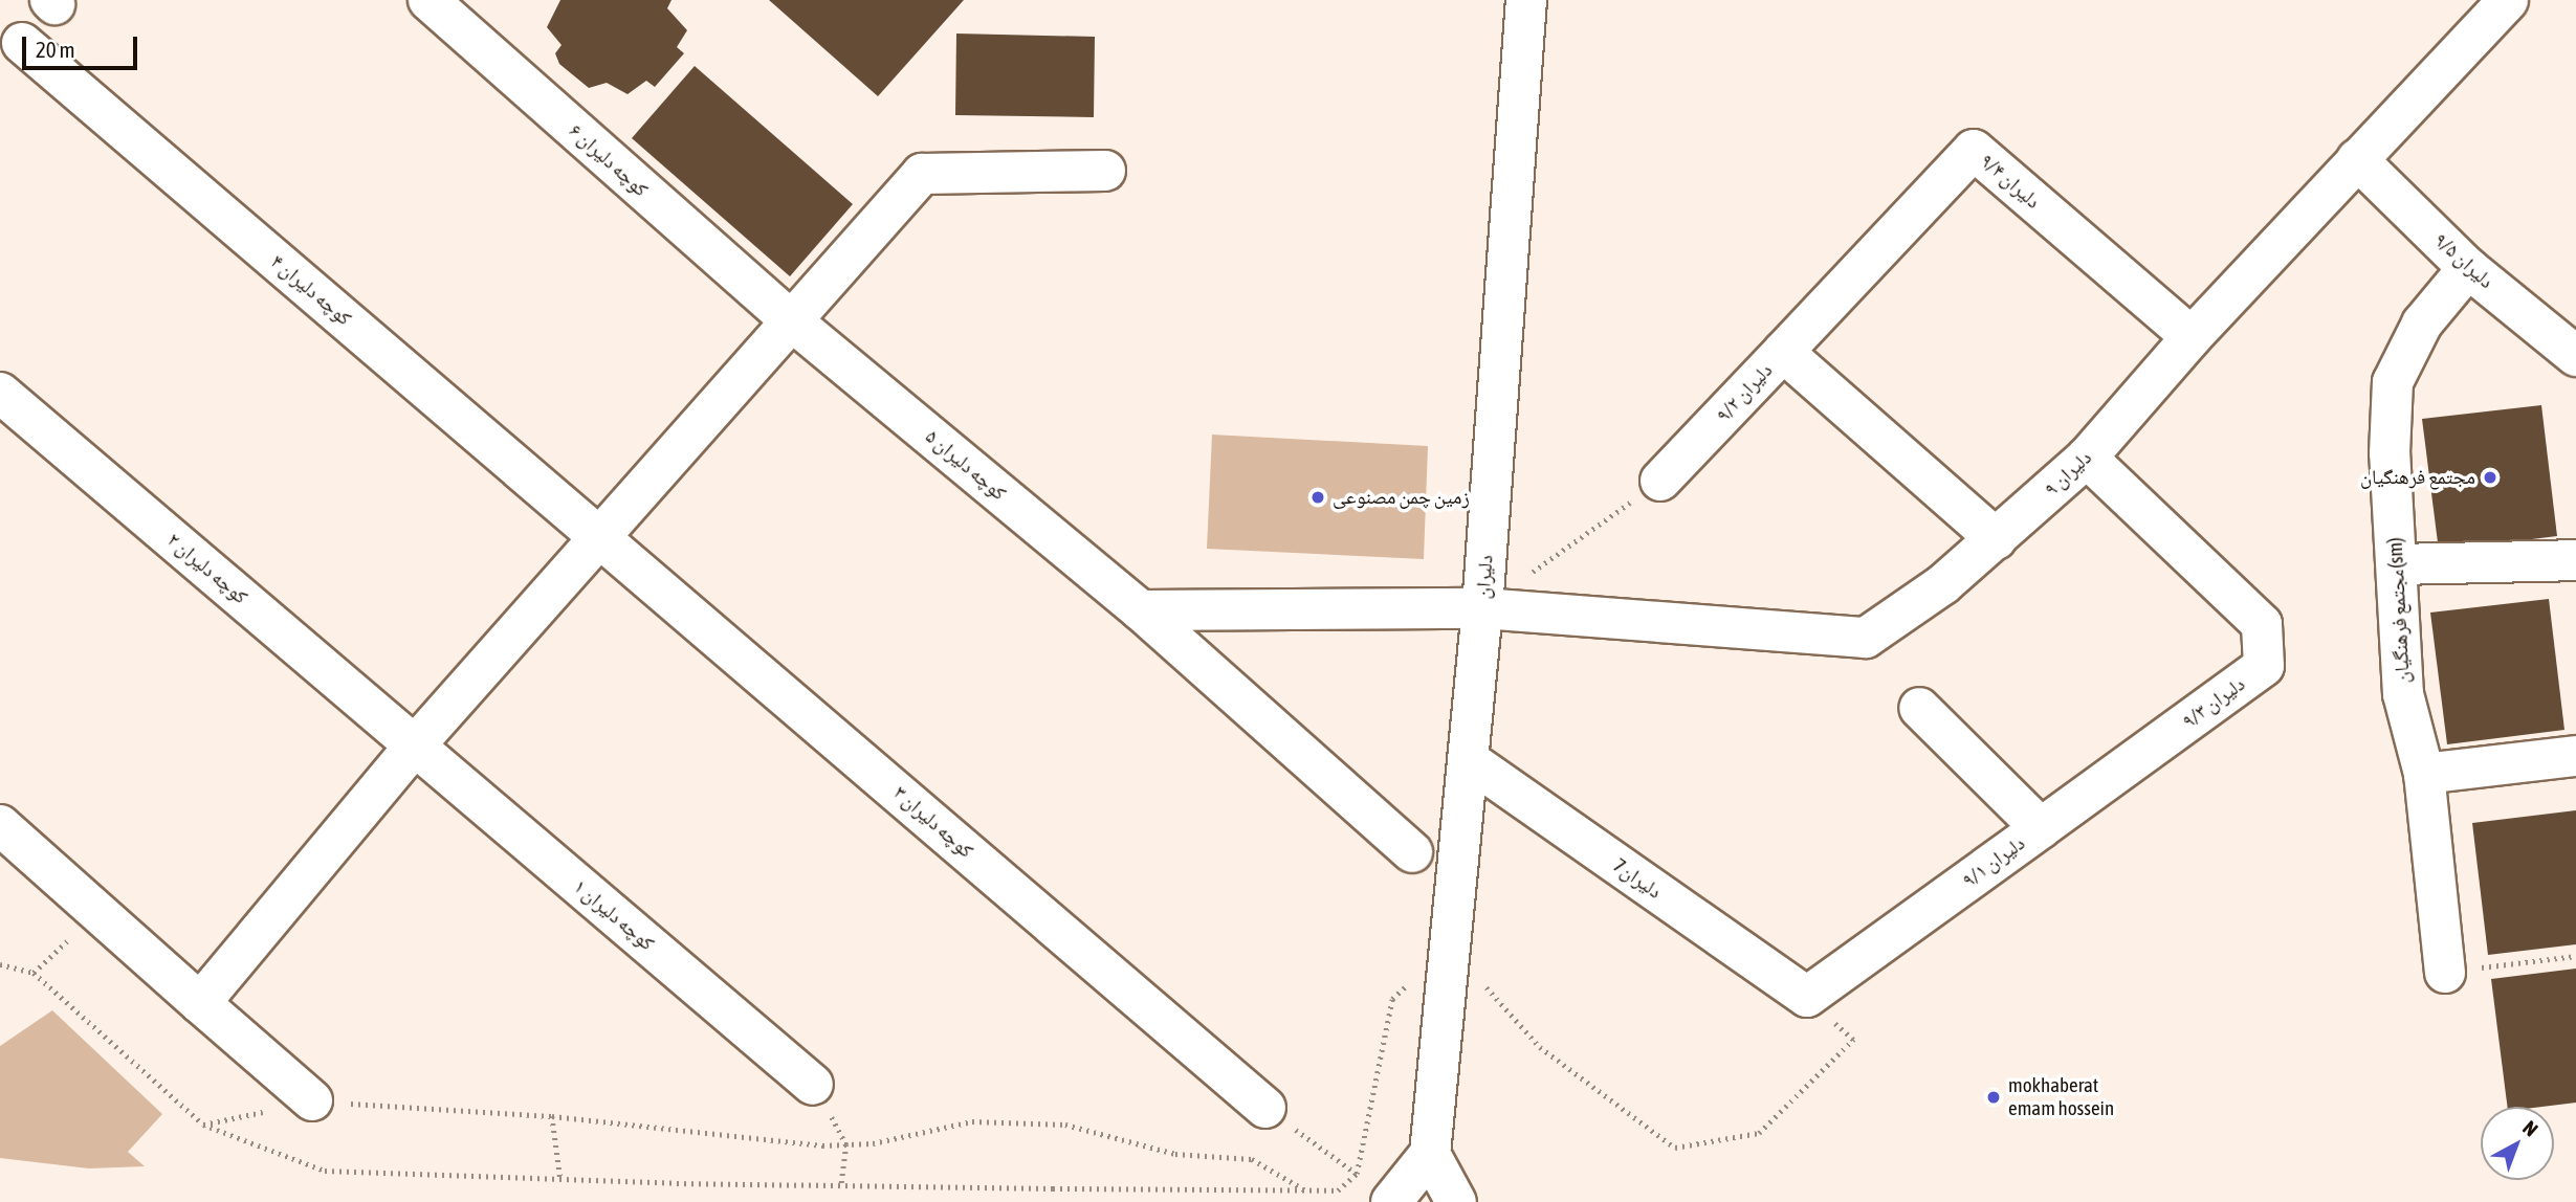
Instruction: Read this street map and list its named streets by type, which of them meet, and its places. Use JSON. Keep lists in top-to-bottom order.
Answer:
{
  "streets": {
    "street": [
      "کوچه دلیران ۶",
      "دلیران ۹/۴",
      "دلیران ۹/۵",
      "کوچه دلیران ۴",
      "دلیران ۹/۲",
      "کوچه دلیران ۵",
      "دلیران ۹",
      "کوچه دلیران ۲",
      "دلیران",
      "مجتمع فرهنگیان(sm)",
      "دلیران ۹/۳",
      "کوچه دلیران ۳",
      "دلیران ۹/۱",
      "دلیران7",
      "کوچه دلیران ۱"
    ]
  },
  "crossings": [
    ["کوچه دلیران ۶", "کوچه دلیران ۵"],
    ["دلیران ۹/۴", "دلیران ۹/۲"],
    ["دلیران ۹/۴", "دلیران ۹"],
    ["دلیران ۹/۵", "دلیران ۹"],
    ["دلیران ۹/۵", "مجتمع فرهنگیان(sm)"],
    ["کوچه دلیران ۴", "کوچه دلیران ۳"],
    ["دلیران ۹/۲", "دلیران ۹"],
    ["دلیران ۹", "دلیران"],
    ["دلیران ۹", "دلیران ۹/۳"],
    ["کوچه دلیران ۲", "کوچه دلیران ۱"],
    ["دلیران", "دلیران7"],
    ["دلیران ۹/۳", "دلیران ۹/۱"],
    ["دلیران ۹/۱", "دلیران7"]
  ],
  "places": ["مجتمع فرهنگیان", "زمین چمن مصنوعی", "mokhaberat emam hossein"],
  "scale_bar": "20 m",
  "north": "top right"
}
